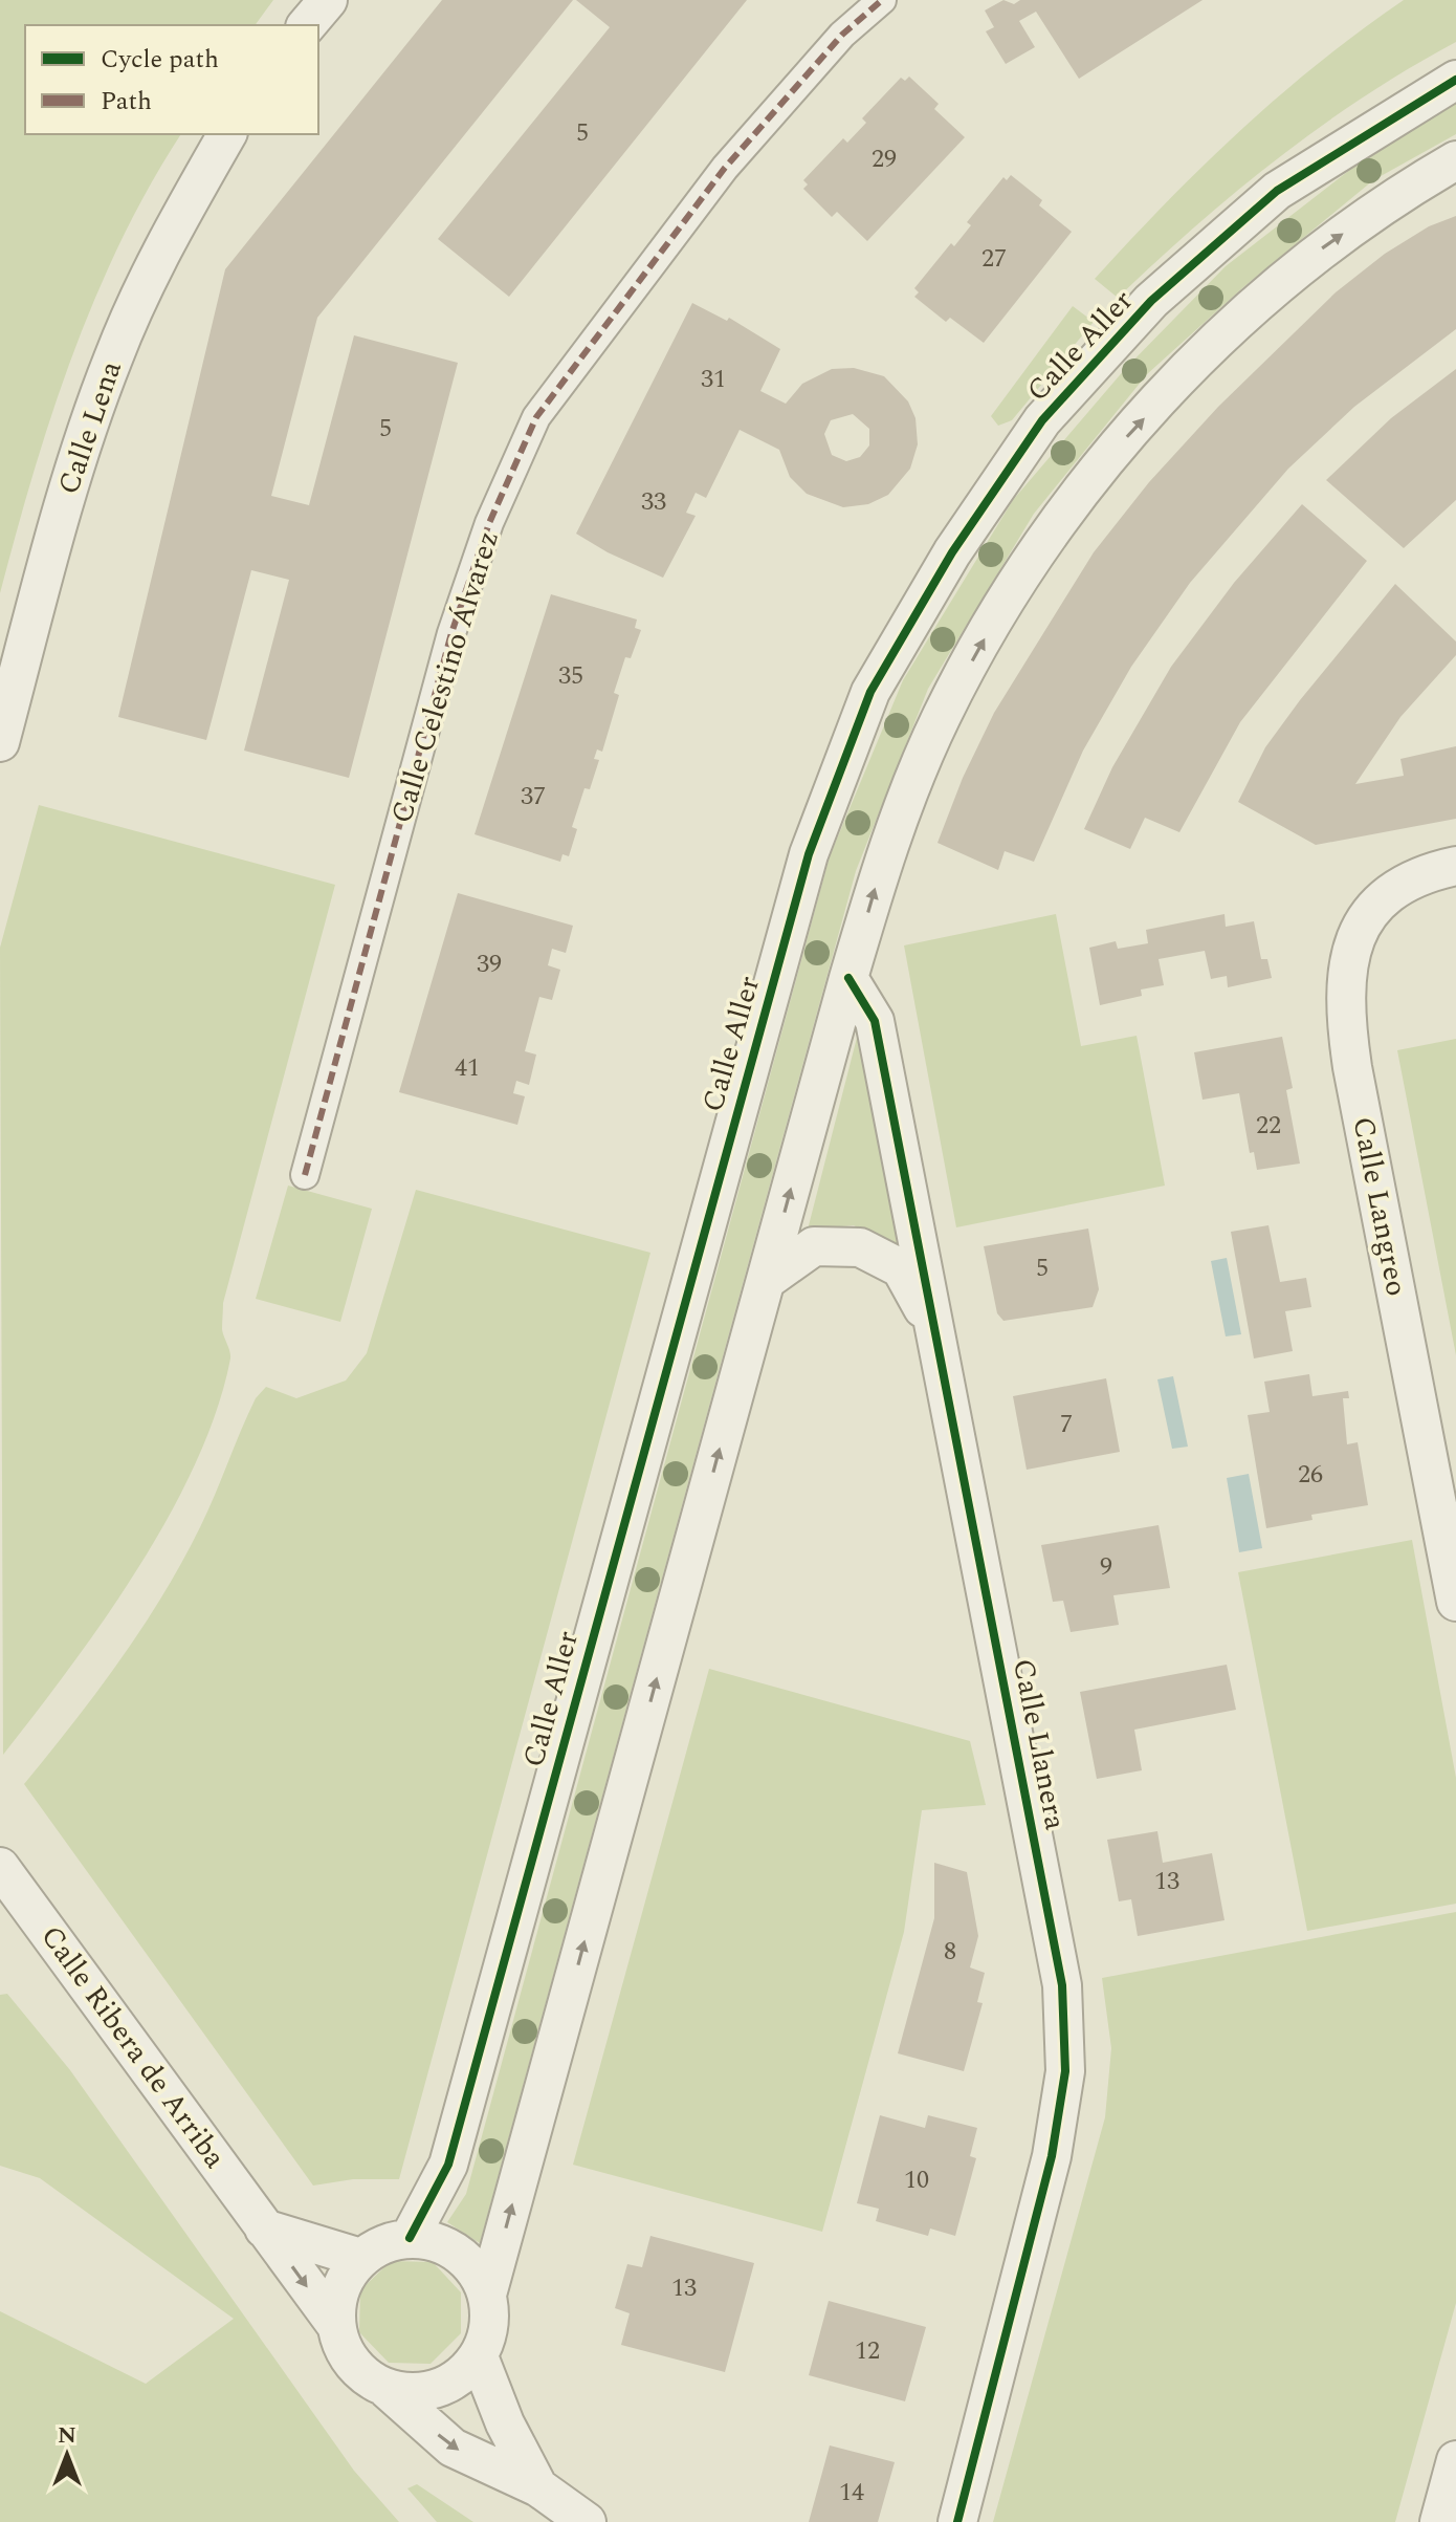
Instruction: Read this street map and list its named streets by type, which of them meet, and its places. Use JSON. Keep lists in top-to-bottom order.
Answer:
{
  "streets": {
    "street": [
      "Calle Aller",
      "Calle Lena",
      "Calle Celestino Álvarez",
      "Calle Langreo",
      "Calle Llanera",
      "Calle Ribera de Arriba"
    ]
  },
  "crossings": [
    ["Calle Aller", "Calle Ribera de Arriba"]
  ],
  "house_numbers": [
    "5",
    "29",
    "27",
    "31",
    "5",
    "33",
    "35",
    "37",
    "39",
    "41",
    "22",
    "5",
    "7",
    "26",
    "9",
    "13",
    "8",
    "10",
    "13",
    "12",
    "14"
  ],
  "legend": ["Cycle path", "Path"],
  "north": "top"
}
